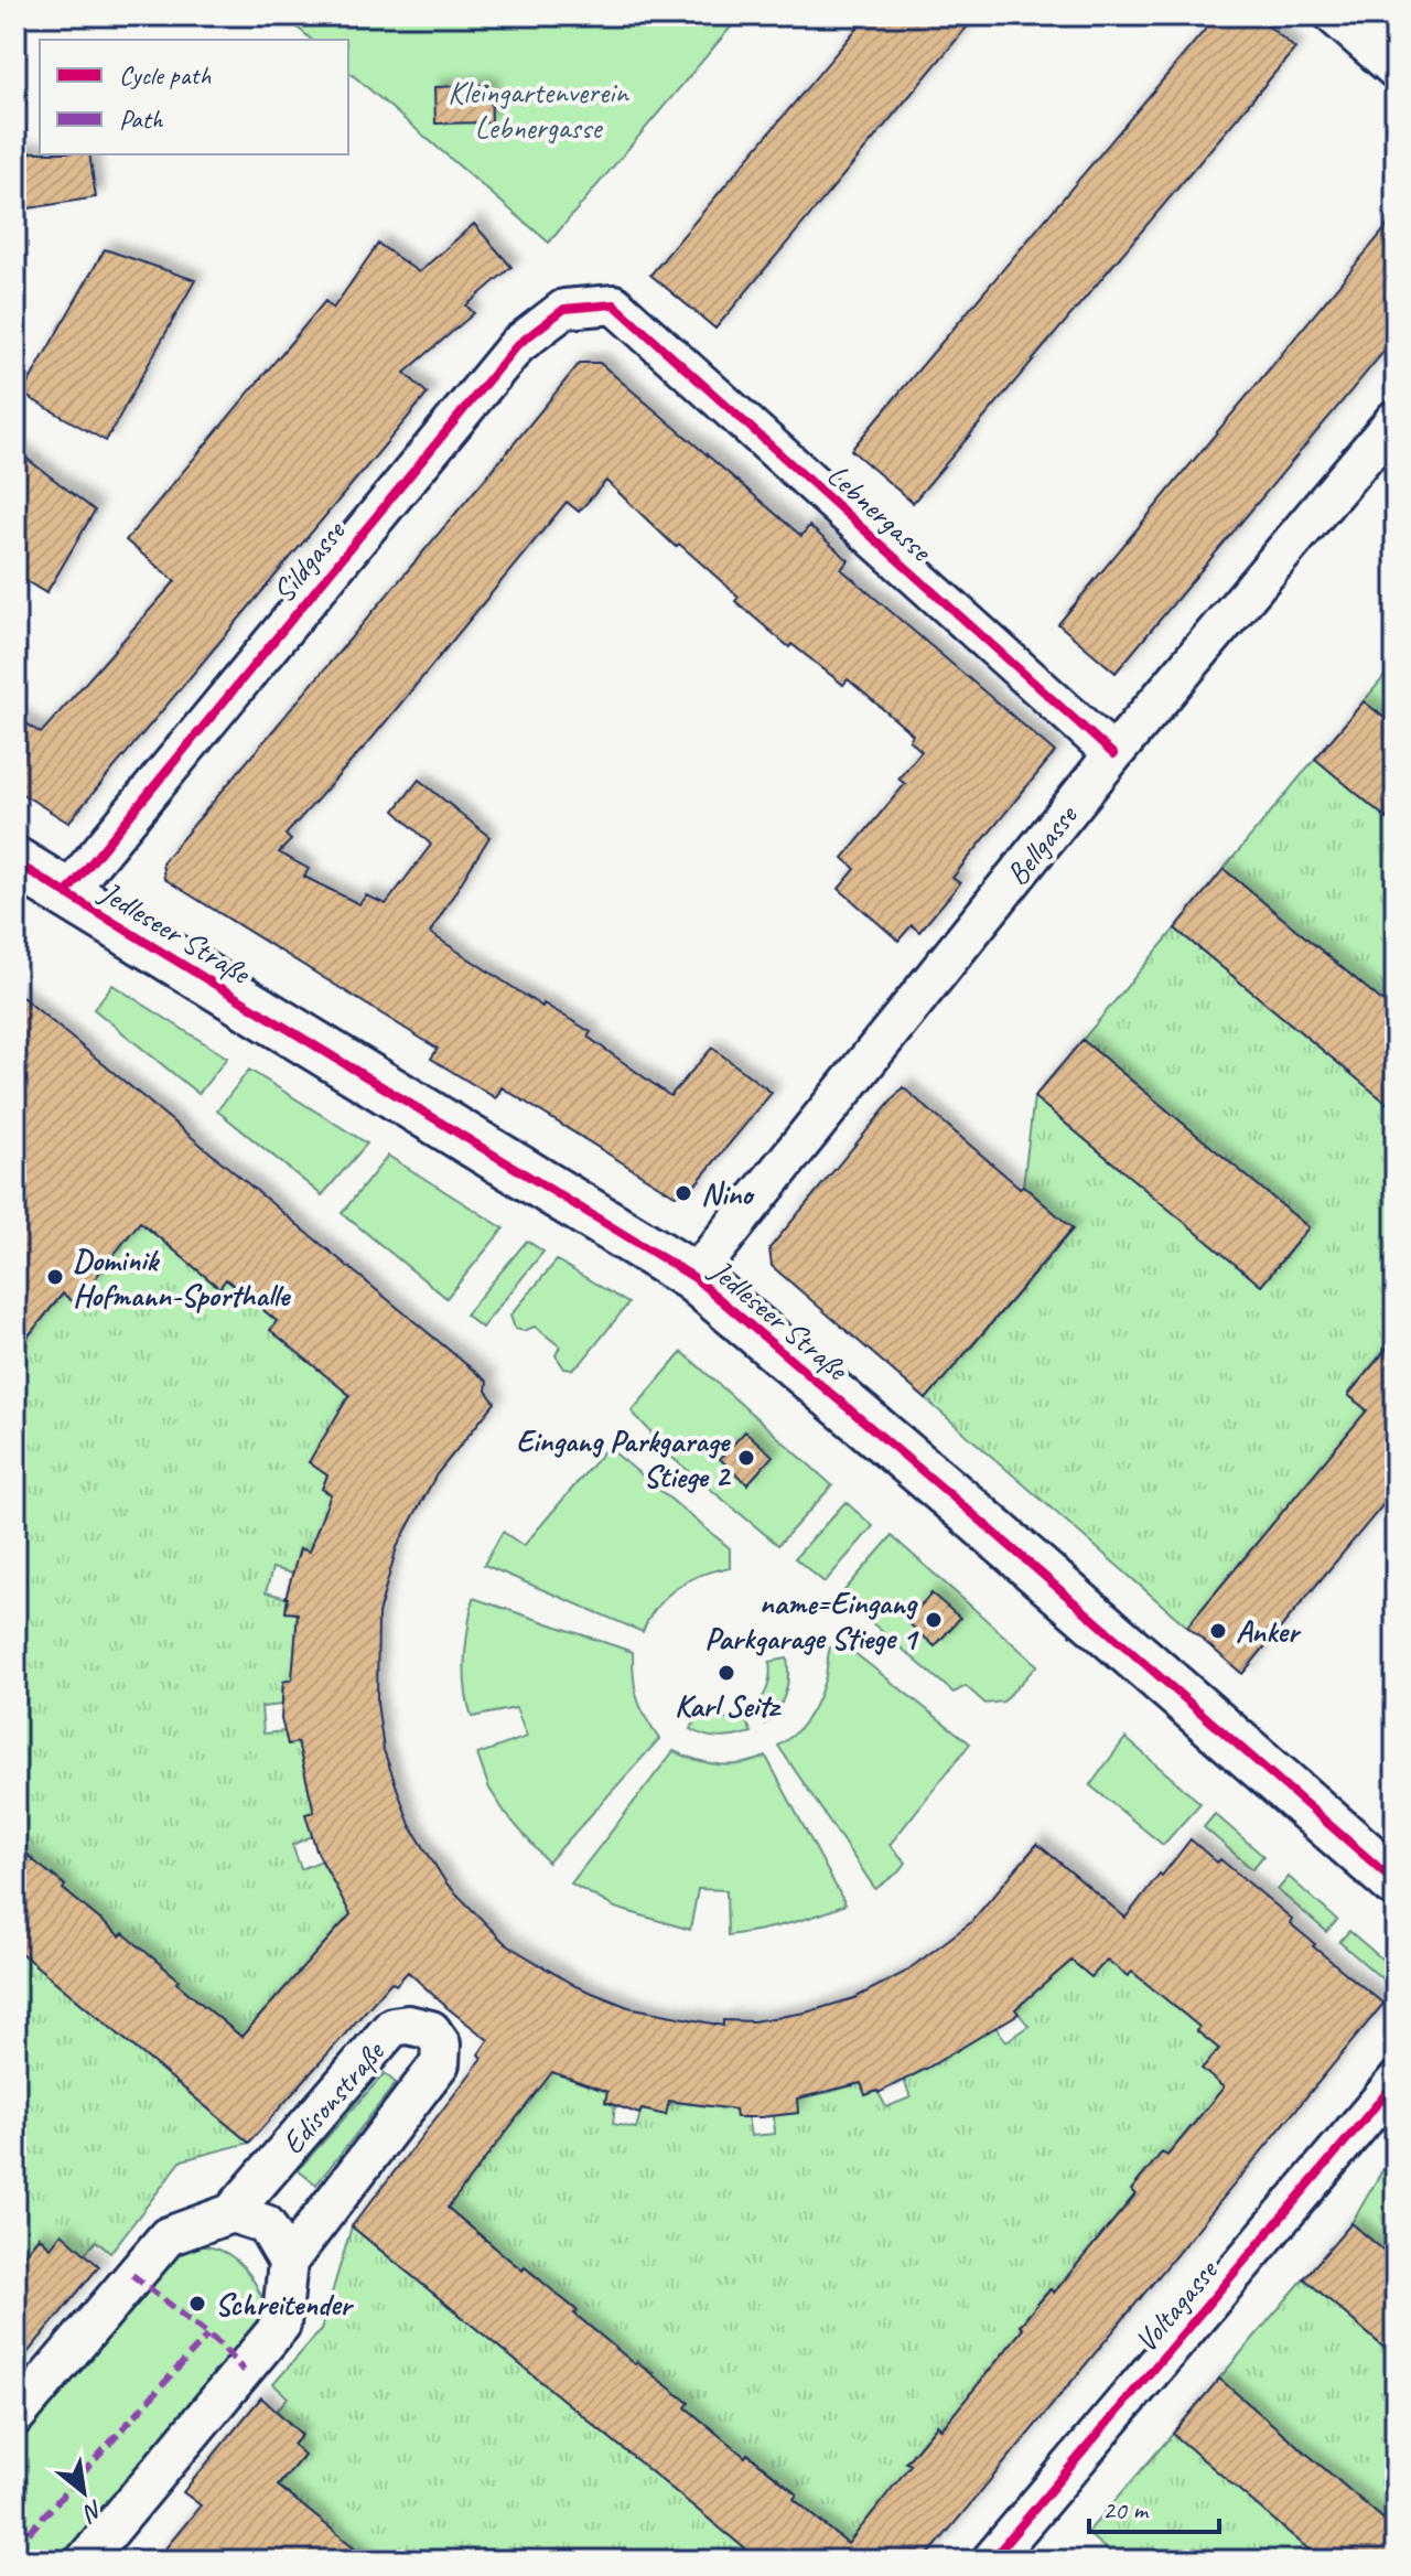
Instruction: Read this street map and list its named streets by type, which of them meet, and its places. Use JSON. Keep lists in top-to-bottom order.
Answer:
{
  "streets": {
    "street": [
      "Lebnergasse",
      "Sildgasse",
      "Bellgasse",
      "Jedleseer Straße",
      "Edisonstraße",
      "Voltagasse"
    ]
  },
  "crossings": [
    ["Lebnergasse", "Sildgasse"],
    ["Lebnergasse", "Bellgasse"],
    ["Sildgasse", "Jedleseer Straße"],
    ["Bellgasse", "Jedleseer Straße"]
  ],
  "parks": ["Kleingartenverein Lebnergasse"],
  "places": [
    "Nino",
    "Dominik Hofmann-Sporthalle",
    "Eingang Parkgarage Stiege 2",
    "name=Eingang Parkgarage Stiege 1",
    "Anker",
    "Karl Seitz",
    "Schreitender"
  ],
  "legend": ["Cycle path", "Path"],
  "scale_bar": "20 m",
  "north": "bottom right"
}
